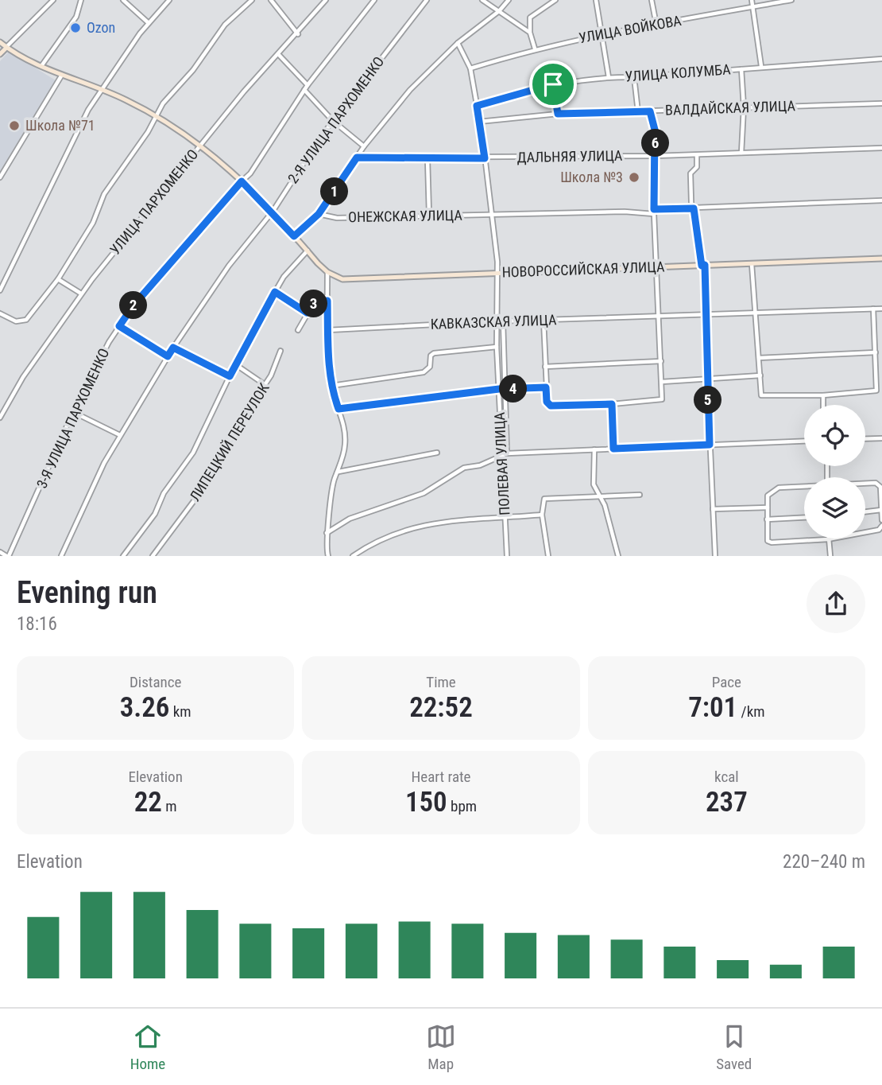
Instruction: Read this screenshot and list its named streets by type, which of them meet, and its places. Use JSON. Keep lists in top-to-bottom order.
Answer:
{
  "streets": {
    "street": [
      "УЛИЦА ВОЙКОВА",
      "УЛИЦА КОЛУМБА",
      "ВАЛДАЙСКАЯ УЛИЦА",
      "2-Я УЛИЦА ПАРХОМЕНКО",
      "ДАЛЬНЯЯ УЛИЦА",
      "УЛИЦА ПАРХОМЕНКО",
      "ОНЕЖСКАЯ УЛИЦА",
      "НОВОРОССИЙСКАЯ УЛИЦА",
      "КАВКАЗСКАЯ УЛИЦА",
      "3-Я УЛИЦА ПАРХОМЕНКО",
      "ЛИПЕЦКИЙ ПЕРЕУЛОК",
      "ПОЛЕВАЯ УЛИЦА"
    ]
  },
  "crossings": [
    ["УЛИЦА ВОЙКОВА", "ПОЛЕВАЯ УЛИЦА"],
    ["УЛИЦА КОЛУМБА", "ПОЛЕВАЯ УЛИЦА"],
    ["ВАЛДАЙСКАЯ УЛИЦА", "ПОЛЕВАЯ УЛИЦА"],
    ["ДАЛЬНЯЯ УЛИЦА", "ПОЛЕВАЯ УЛИЦА"],
    ["ОНЕЖСКАЯ УЛИЦА", "ПОЛЕВАЯ УЛИЦА"],
    ["НОВОРОССИЙСКАЯ УЛИЦА", "ПОЛЕВАЯ УЛИЦА"],
    ["КАВКАЗСКАЯ УЛИЦА", "ПОЛЕВАЯ УЛИЦА"]
  ],
  "places": ["Ozon", "Школа №71", "Школа №3"],
  "page": {
    "pins": [
      "6",
      "1",
      "3",
      "2",
      "4",
      "5"
    ],
    "heading": ["Evening run", "18:16"],
    "stats": [
      ["Distance", "3.26 km"],
      ["Time", "22:52"],
      ["Pace", "7:01 /km"],
      ["Elevation", "22 m"],
      ["Heart rate", "150 bpm"],
      ["kcal", "237"]
    ],
    "chart": ["Elevation", "220–240 m"],
    "tabs": ["Home", "Map", "Saved"]
  }
}
